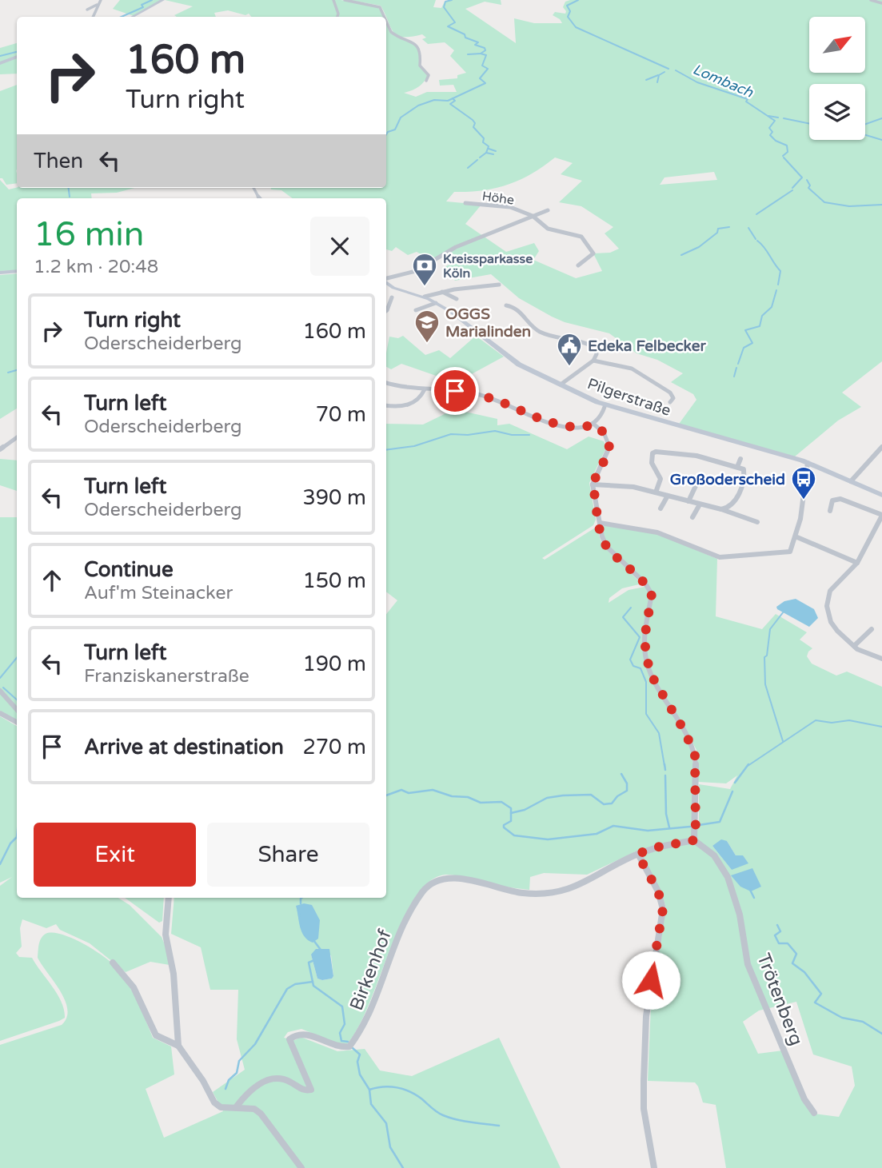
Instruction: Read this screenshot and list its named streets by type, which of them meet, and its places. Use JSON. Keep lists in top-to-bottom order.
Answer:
{
  "streets": {
    "main road": ["Pilgerstraße"],
    "street": ["Höhe", "Birkenhof", "Trötenberg"]
  },
  "water": ["Lombach"],
  "places": {
    "bank": ["Kreissparkasse Köln"],
    "school or university": ["OGGS Marialinden"],
    "public building": ["Edeka Felbecker"],
    "bus stop": ["Großoderscheid"]
  },
  "north": "top right",
  "page": {
    "turn": ["160 m", "Turn right"],
    "then": "Then",
    "heading": ["16 min", "1.2 km · 20:48"],
    "list": [
      {
        "name": "Turn right",
        "note": "Oderscheiderberg",
        "value": "160 m"
      },
      {
        "name": "Turn left",
        "note": "Oderscheiderberg",
        "value": "70 m"
      },
      {
        "name": "Turn left",
        "note": "Oderscheiderberg",
        "value": "390 m"
      },
      {
        "name": "Continue",
        "note": "Auf'm Steinacker",
        "value": "150 m"
      },
      {
        "name": "Turn left",
        "note": "Franziskanerstraße",
        "value": "190 m"
      },
      {
        "name": "Arrive at destination",
        "value": "270 m"
      }
    ],
    "buttons": ["Exit", "Share"]
  }
}
